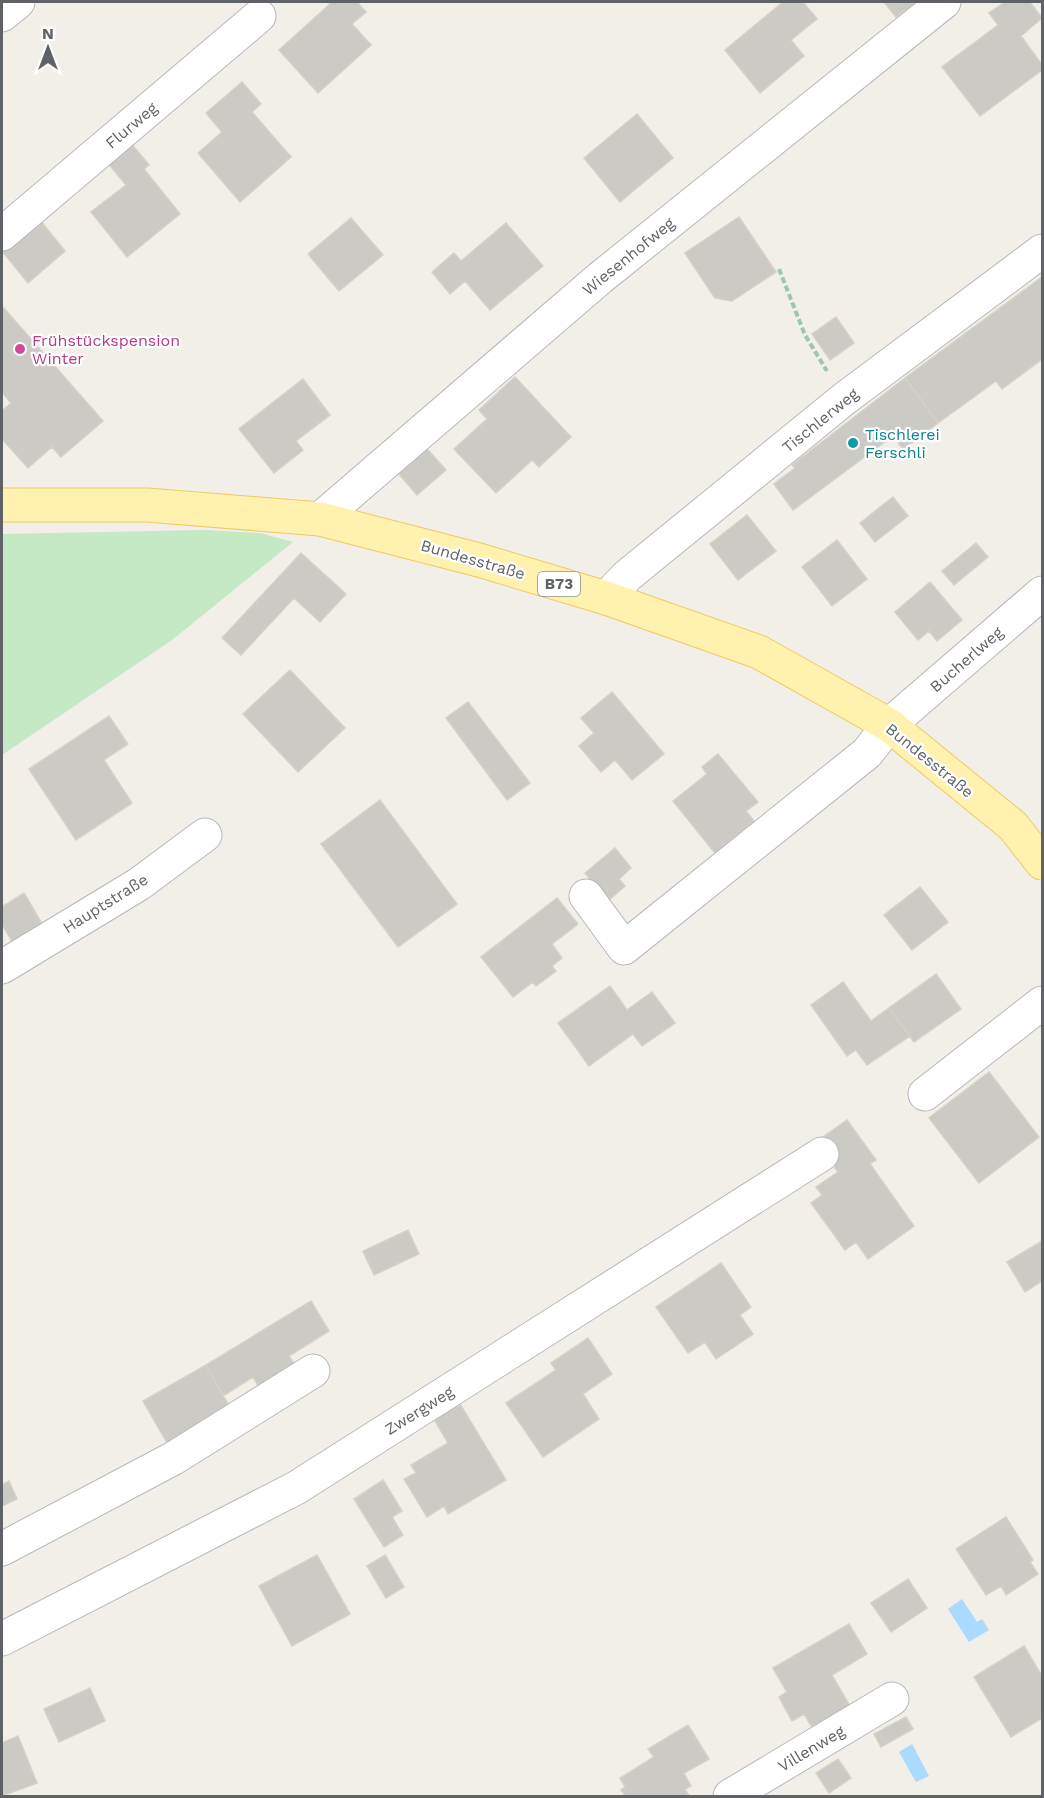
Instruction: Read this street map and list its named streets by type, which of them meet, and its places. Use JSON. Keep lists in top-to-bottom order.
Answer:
{
  "streets": {
    "main road": ["Bundesstraße", "B73"],
    "street": [
      "Flurweg",
      "Wiesenhofweg",
      "Tischlerweg",
      "Bucherlweg",
      "Hauptstraße",
      "Zwergweg",
      "Villenweg"
    ]
  },
  "crossings": [
    ["Wiesenhofweg", "Bundesstraße"],
    ["Tischlerweg", "Bundesstraße"],
    ["Bundesstraße", "Bucherlweg"]
  ],
  "places": ["Frühstückspension Winter", "Tischlerei Ferschli"],
  "north": "top"
}
